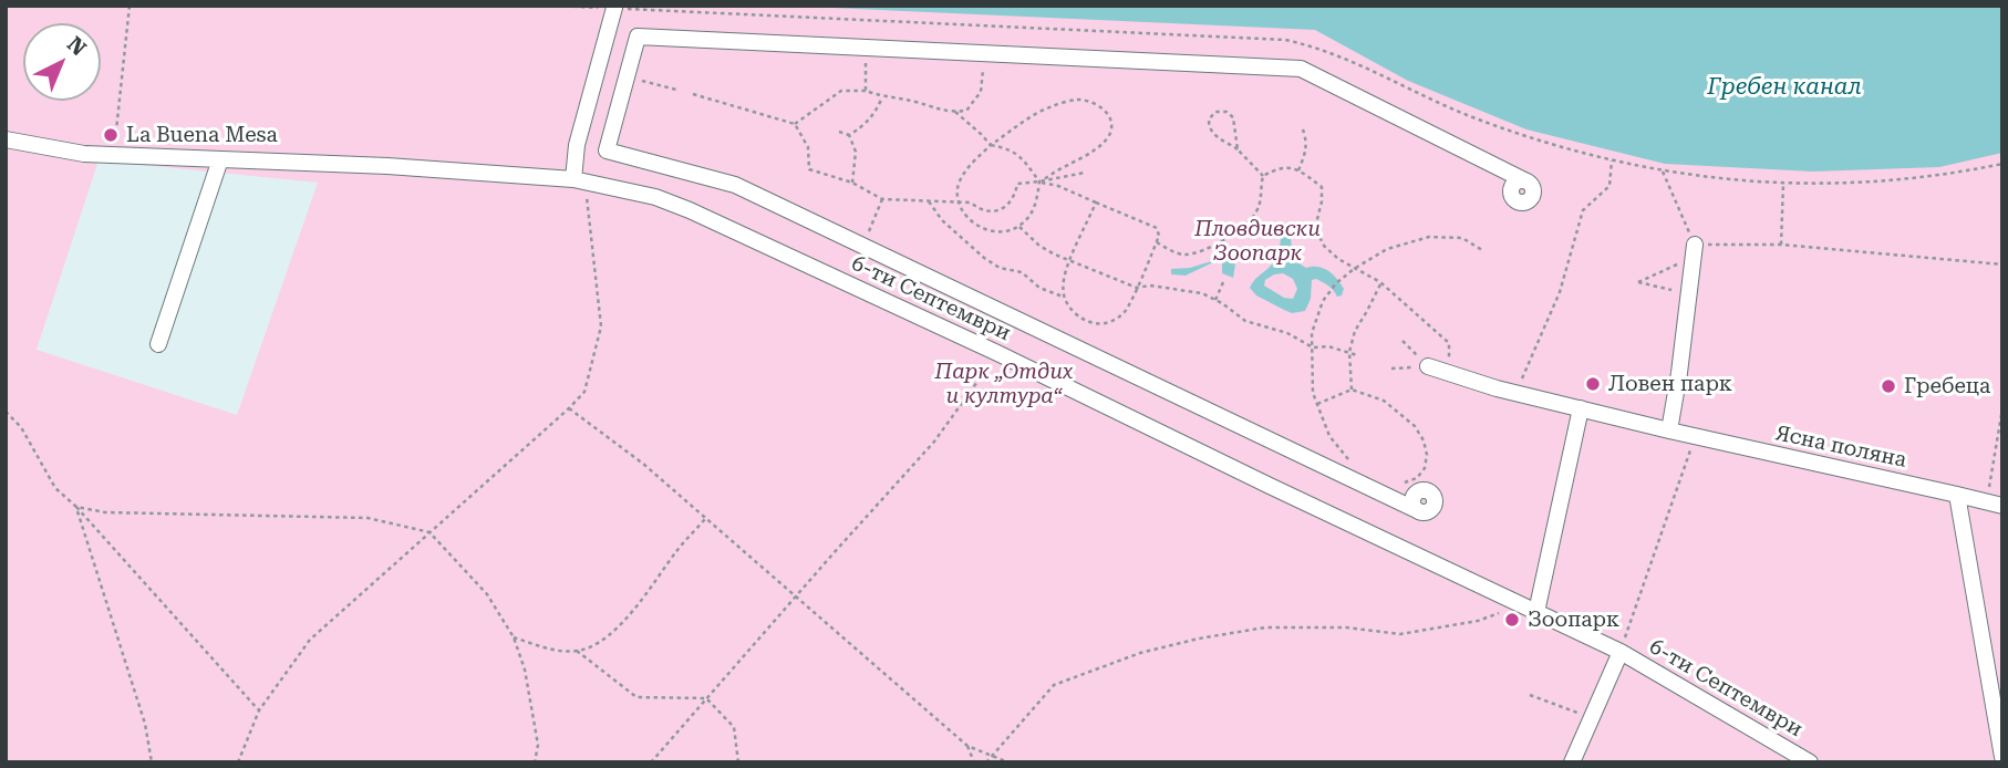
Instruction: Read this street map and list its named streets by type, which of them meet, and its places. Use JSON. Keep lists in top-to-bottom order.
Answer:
{
  "streets": {
    "street": ["6-ти Септември", "Ясна поляна"]
  },
  "water": ["Гребен канал"],
  "parks": ["Пловдивски Зоопарк", "Парк „Отдих и култура“"],
  "places": [
    "La Buena Mesa",
    "Ловен парк",
    "Гребеца",
    "Зоопарк"
  ],
  "north": "top right"
}
